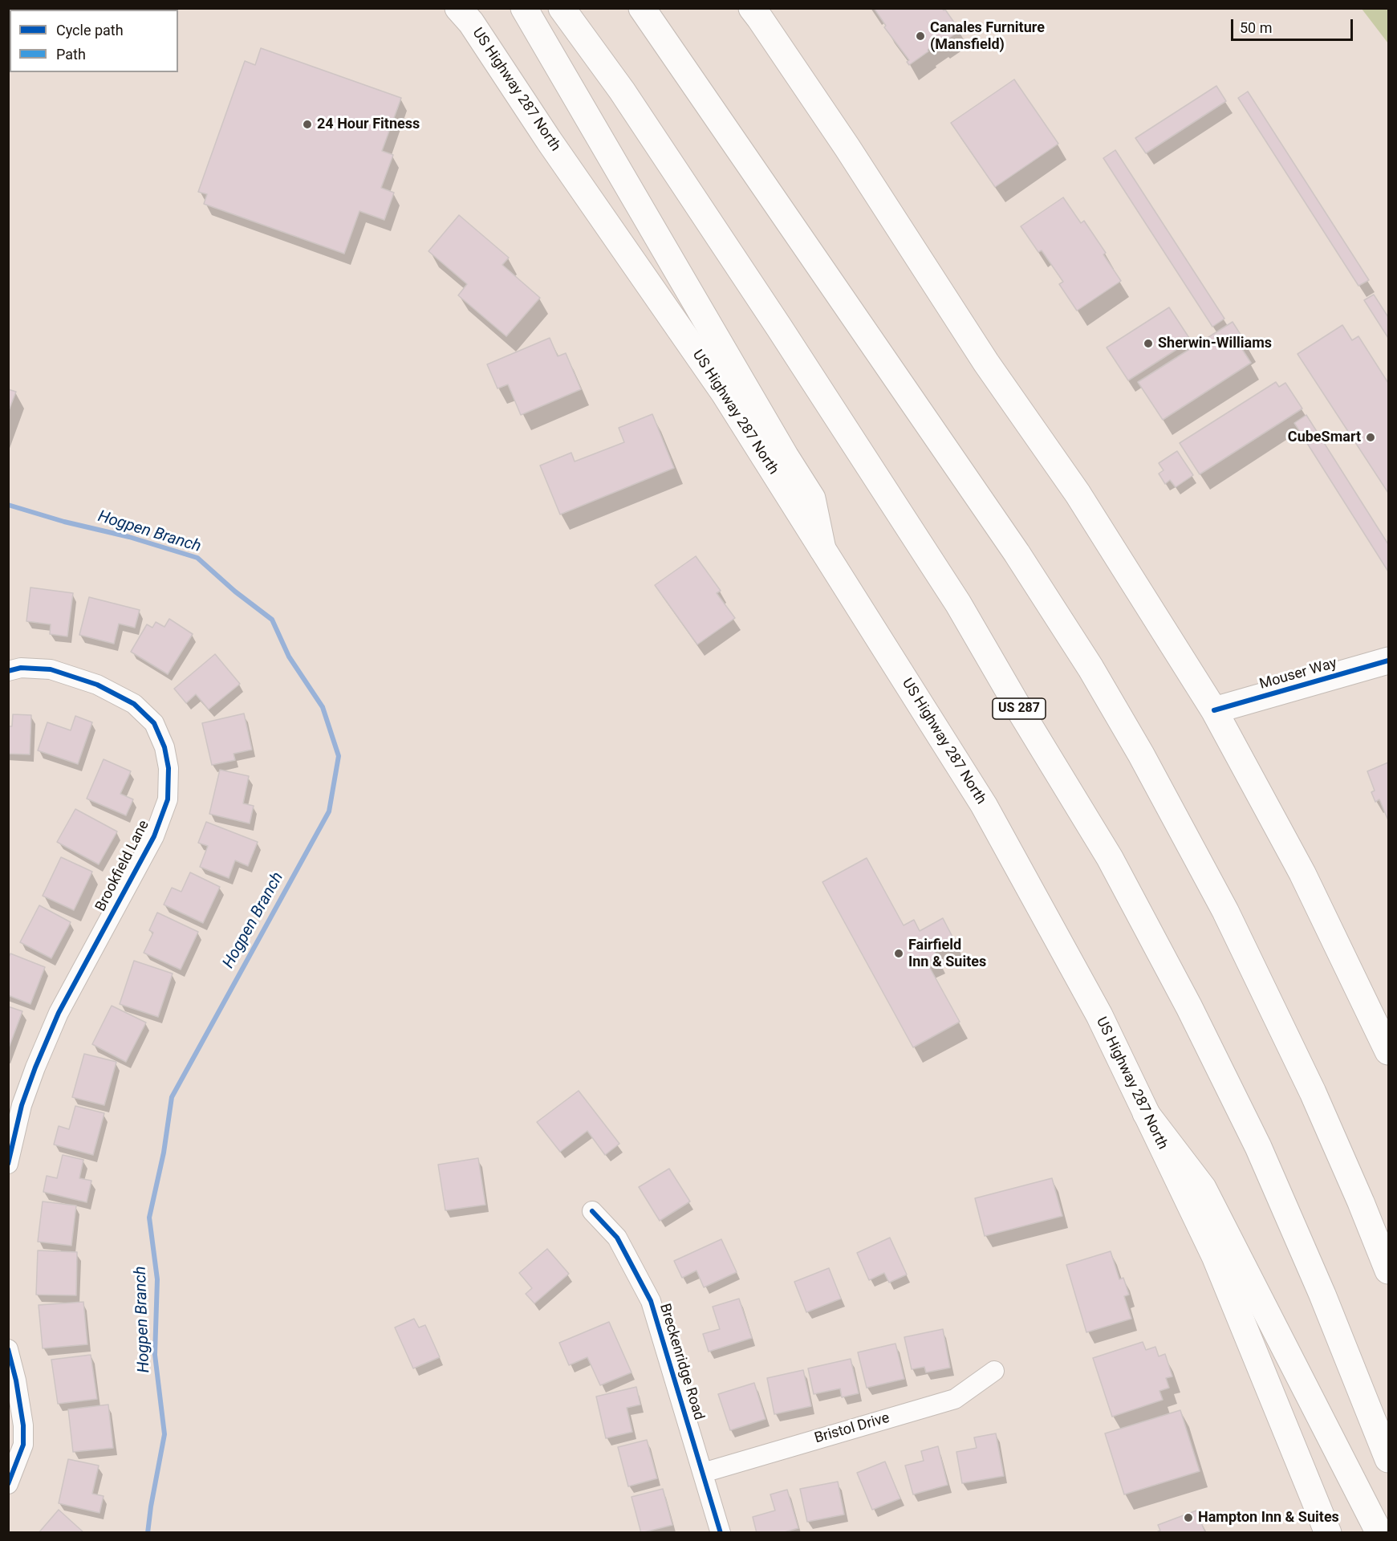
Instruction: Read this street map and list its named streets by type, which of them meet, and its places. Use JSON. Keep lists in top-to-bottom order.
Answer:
{
  "streets": {
    "main road": ["US Highway 287 North", "Mouser Way", "US 287"],
    "street": ["Brookfield Lane", "Breckenridge Road", "Bristol Drive"]
  },
  "crossings": [
    ["Breckenridge Road", "Bristol Drive"]
  ],
  "water": ["Hogpen Branch"],
  "places": [
    "Canales Furniture (Mansfield)",
    "24 Hour Fitness",
    "Sherwin-Williams",
    "CubeSmart",
    "Fairfield Inn & Suites",
    "Hampton Inn & Suites"
  ],
  "legend": ["Cycle path", "Path"],
  "scale_bar": "50 m"
}
